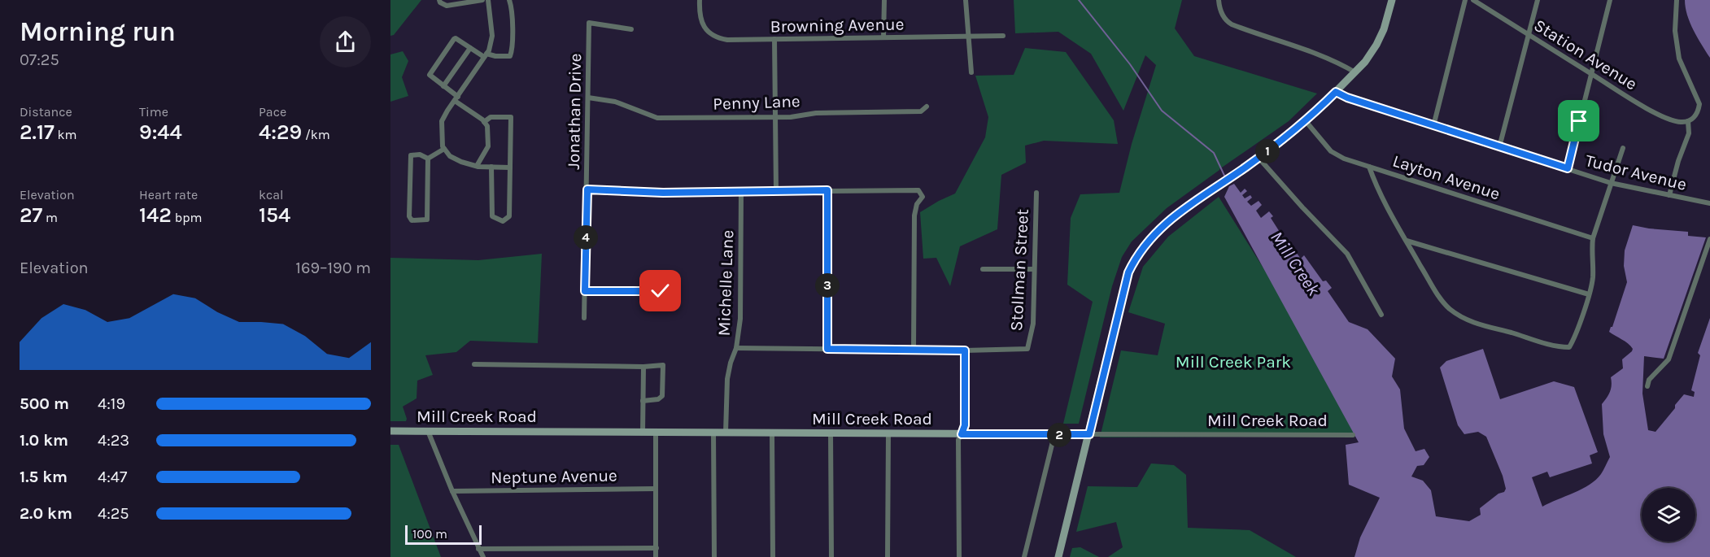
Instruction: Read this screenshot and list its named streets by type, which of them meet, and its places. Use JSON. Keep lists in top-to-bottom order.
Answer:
{
  "streets": {
    "street": [
      "Browning Avenue",
      "Station Avenue",
      "Penny Lane",
      "Jonathan Drive",
      "Tudor Avenue",
      "Layton Avenue",
      "Stollman Street",
      "Michelle Lane",
      "Mill Creek Road",
      "Neptune Avenue"
    ]
  },
  "crossings": [
    ["Penny Lane", "Jonathan Drive"],
    ["Stollman Street", "Michelle Lane"],
    ["Michelle Lane", "Mill Creek Road"]
  ],
  "water": ["Mill Creek"],
  "parks": ["Mill Creek Park"],
  "scale_bar": "100 m",
  "page": {
    "heading": ["Morning run", "07:25"],
    "stats": [
      ["Distance", "2.17 km"],
      ["Time", "9:44"],
      ["Pace", "4:29 /km"],
      ["Elevation", "27 m"],
      ["Heart rate", "142 bpm"],
      ["kcal", "154"]
    ],
    "pins": [
      "1",
      "4",
      "3",
      "2"
    ],
    "chart": ["Elevation", "169–190 m"],
    "list": [
      {
        "name": "500 m",
        "note": "4:19"
      },
      {
        "name": "1.0 km",
        "note": "4:23"
      },
      {
        "name": "1.5 km",
        "note": "4:47"
      },
      {
        "name": "2.0 km",
        "note": "4:25"
      }
    ],
    "scale": "100 m"
  }
}
